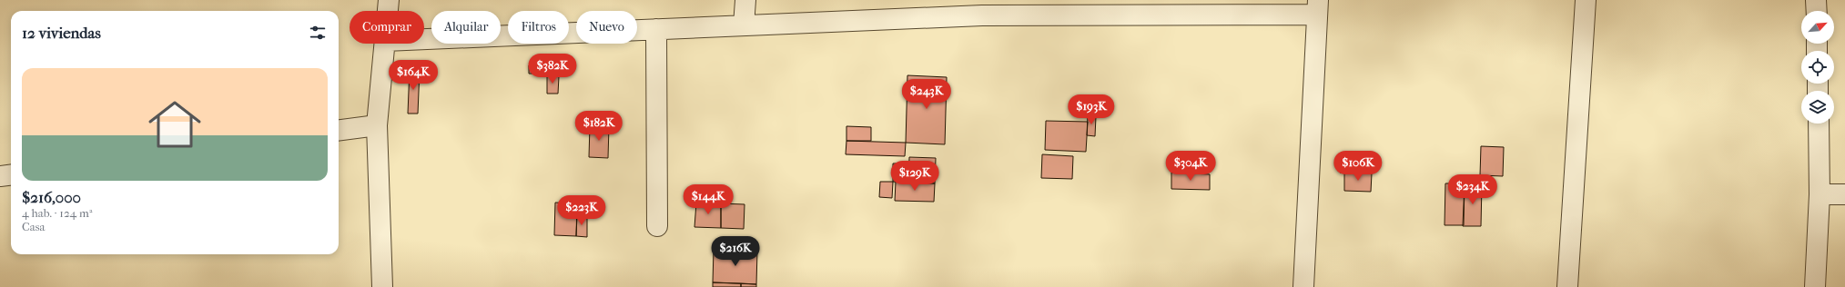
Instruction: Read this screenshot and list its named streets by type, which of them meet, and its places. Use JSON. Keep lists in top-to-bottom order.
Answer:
{
  "north": "top right",
  "page": {
    "chip": [
      "Comprar",
      "Alquilar",
      "Filtros",
      "Nuevo"
    ],
    "heading": "12 viviendas",
    "price": [
      "$382K",
      "$164K",
      "$243K",
      "$193K",
      "$182K",
      "$304K",
      "$106K",
      "$129K",
      "$234K",
      "$144K",
      "$223K",
      "$216K"
    ],
    "list": [
      {
        "name": "$216,000",
        "note": "4 hab. · 124 m² · Casa"
      }
    ]
  }
}
